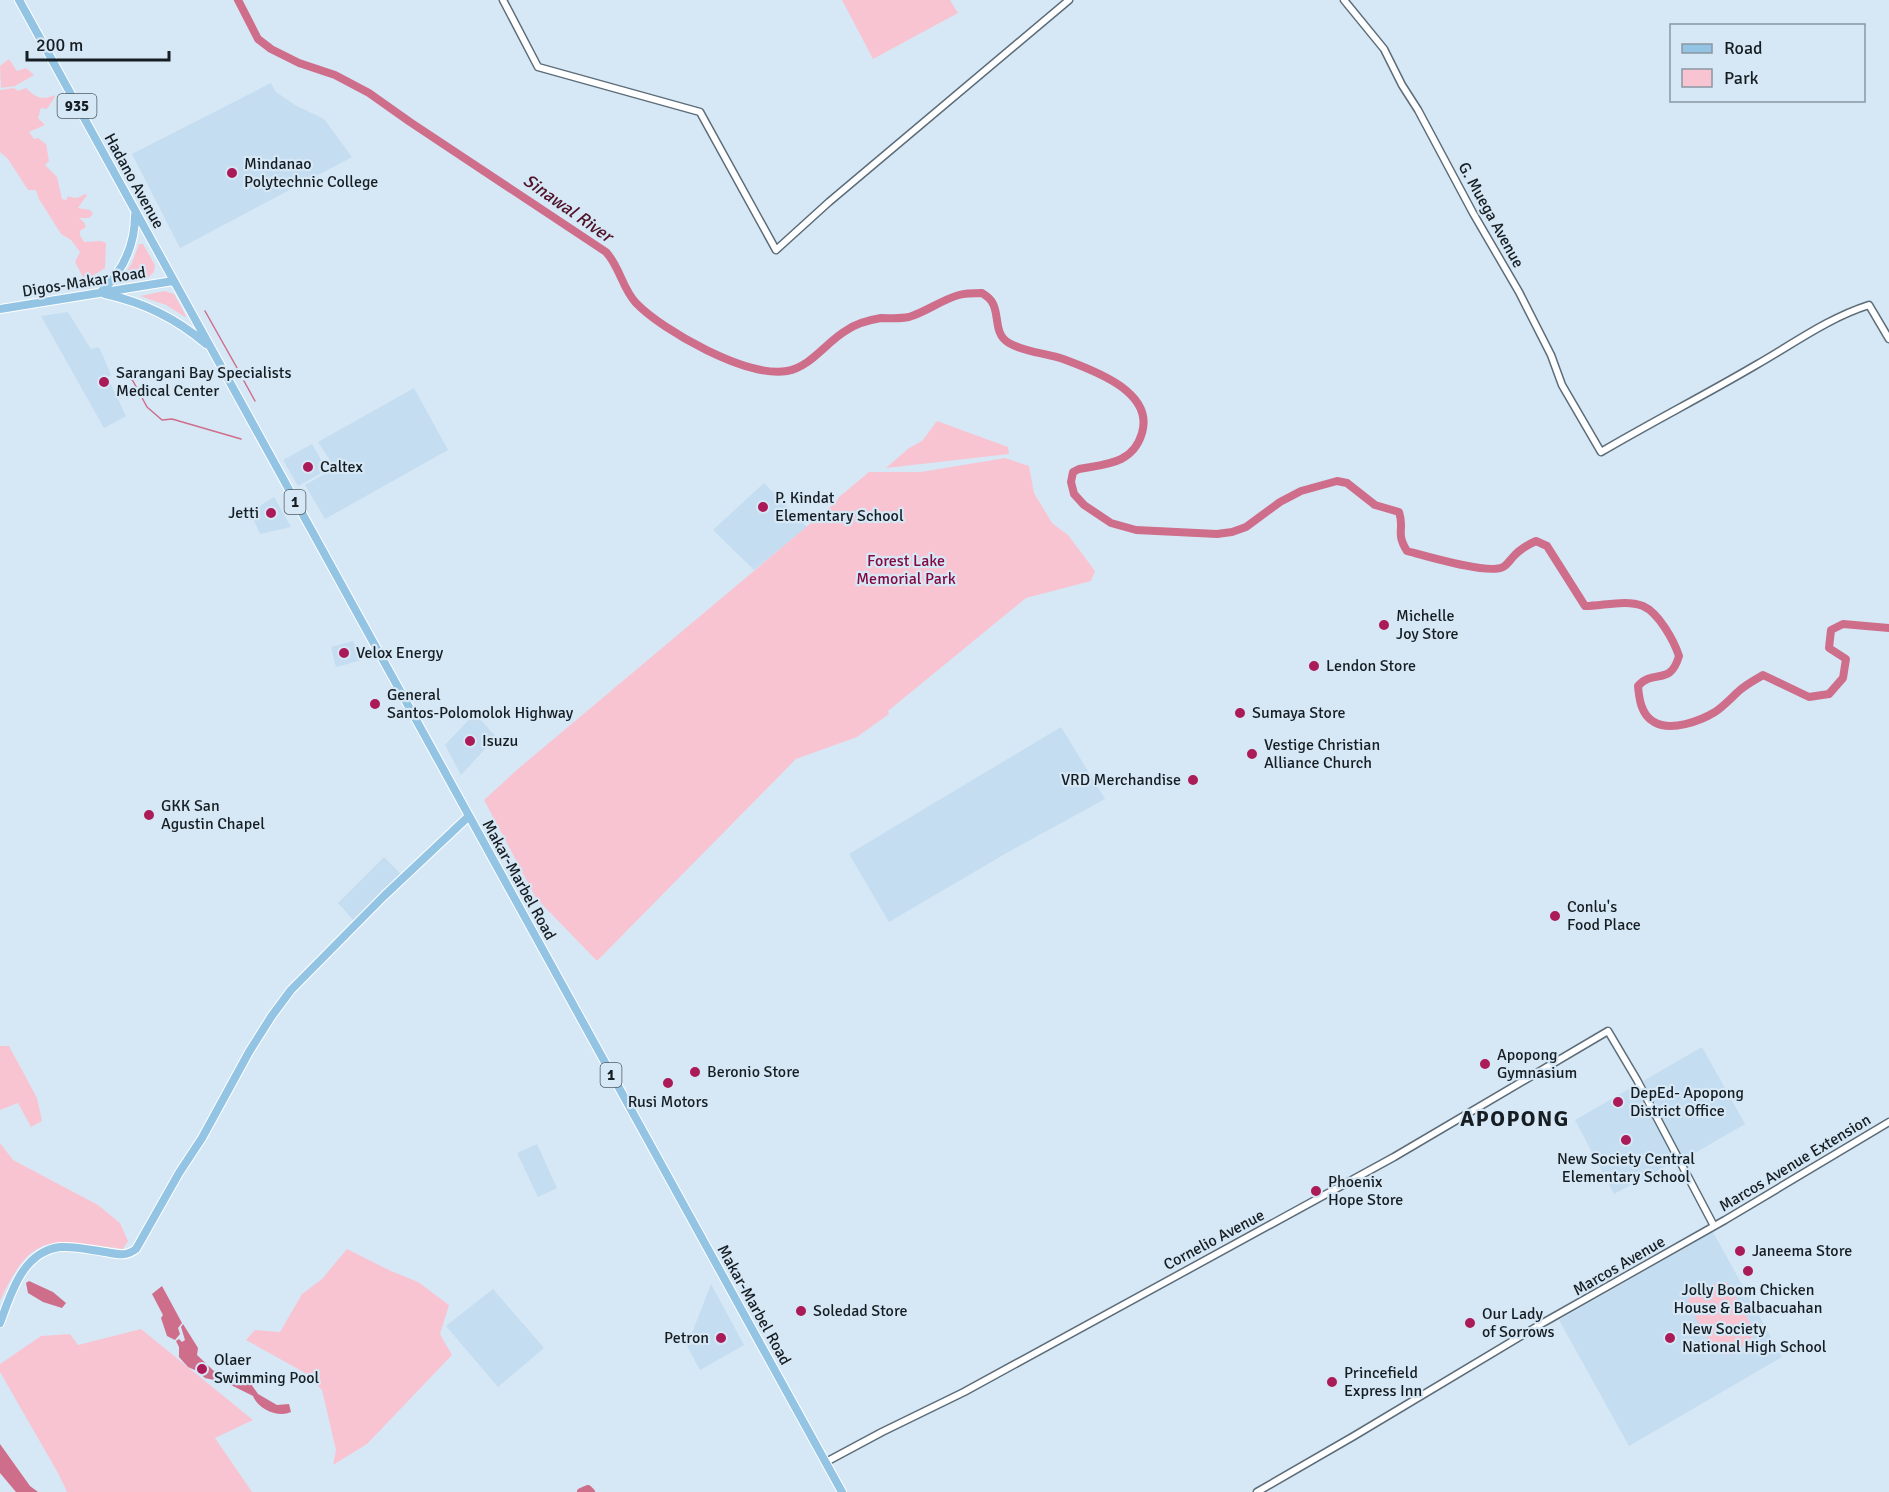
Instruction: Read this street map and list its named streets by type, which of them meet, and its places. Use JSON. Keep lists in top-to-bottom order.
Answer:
{
  "streets": {
    "main road": [
      "935",
      "Hadano Avenue",
      "Digos-Makar Road",
      "1",
      "Makar-Marbel Road"
    ],
    "street": [
      "G. Muega Avenue",
      "Marcos Avenue Extension",
      "Cornelio Avenue",
      "Marcos Avenue"
    ]
  },
  "crossings": [
    ["Hadano Avenue", "Digos-Makar Road"],
    ["Hadano Avenue", "Makar-Marbel Road"],
    ["Digos-Makar Road", "Makar-Marbel Road"],
    ["Makar-Marbel Road", "Cornelio Avenue"],
    ["Marcos Avenue Extension", "Cornelio Avenue"],
    ["Marcos Avenue Extension", "Marcos Avenue"],
    ["Cornelio Avenue", "Marcos Avenue"]
  ],
  "districts": ["APOPONG"],
  "water": ["Sinawal River"],
  "parks": ["Forest Lake Memorial Park"],
  "places": [
    "Mindanao Polytechnic College",
    "Sarangani Bay Specialists Medical Center",
    "Caltex",
    "P. Kindat Elementary School",
    "Jetti",
    "Michelle Joy Store",
    "Velox Energy",
    "Lendon Store",
    "General Santos-Polomolok Highway",
    "Sumaya Store",
    "Isuzu",
    "Vestige Christian Alliance Church",
    "VRD Merchandise",
    "GKK San Agustin Chapel",
    "Conlu's Food Place",
    "Apopong Gymnasium",
    "Beronio Store",
    "Rusi Motors",
    "DepEd- Apopong District Office",
    "New Society Central Elementary School",
    "Phoenix Hope Store",
    "Janeema Store",
    "Jolly Boom Chicken House & Balbacuahan",
    "Soledad Store",
    "Our Lady of Sorrows",
    "Petron",
    "New Society National High School",
    "Olaer Swimming Pool",
    "Princefield Express Inn"
  ],
  "legend": ["Road", "Park"],
  "scale_bar": "200 m"
}
